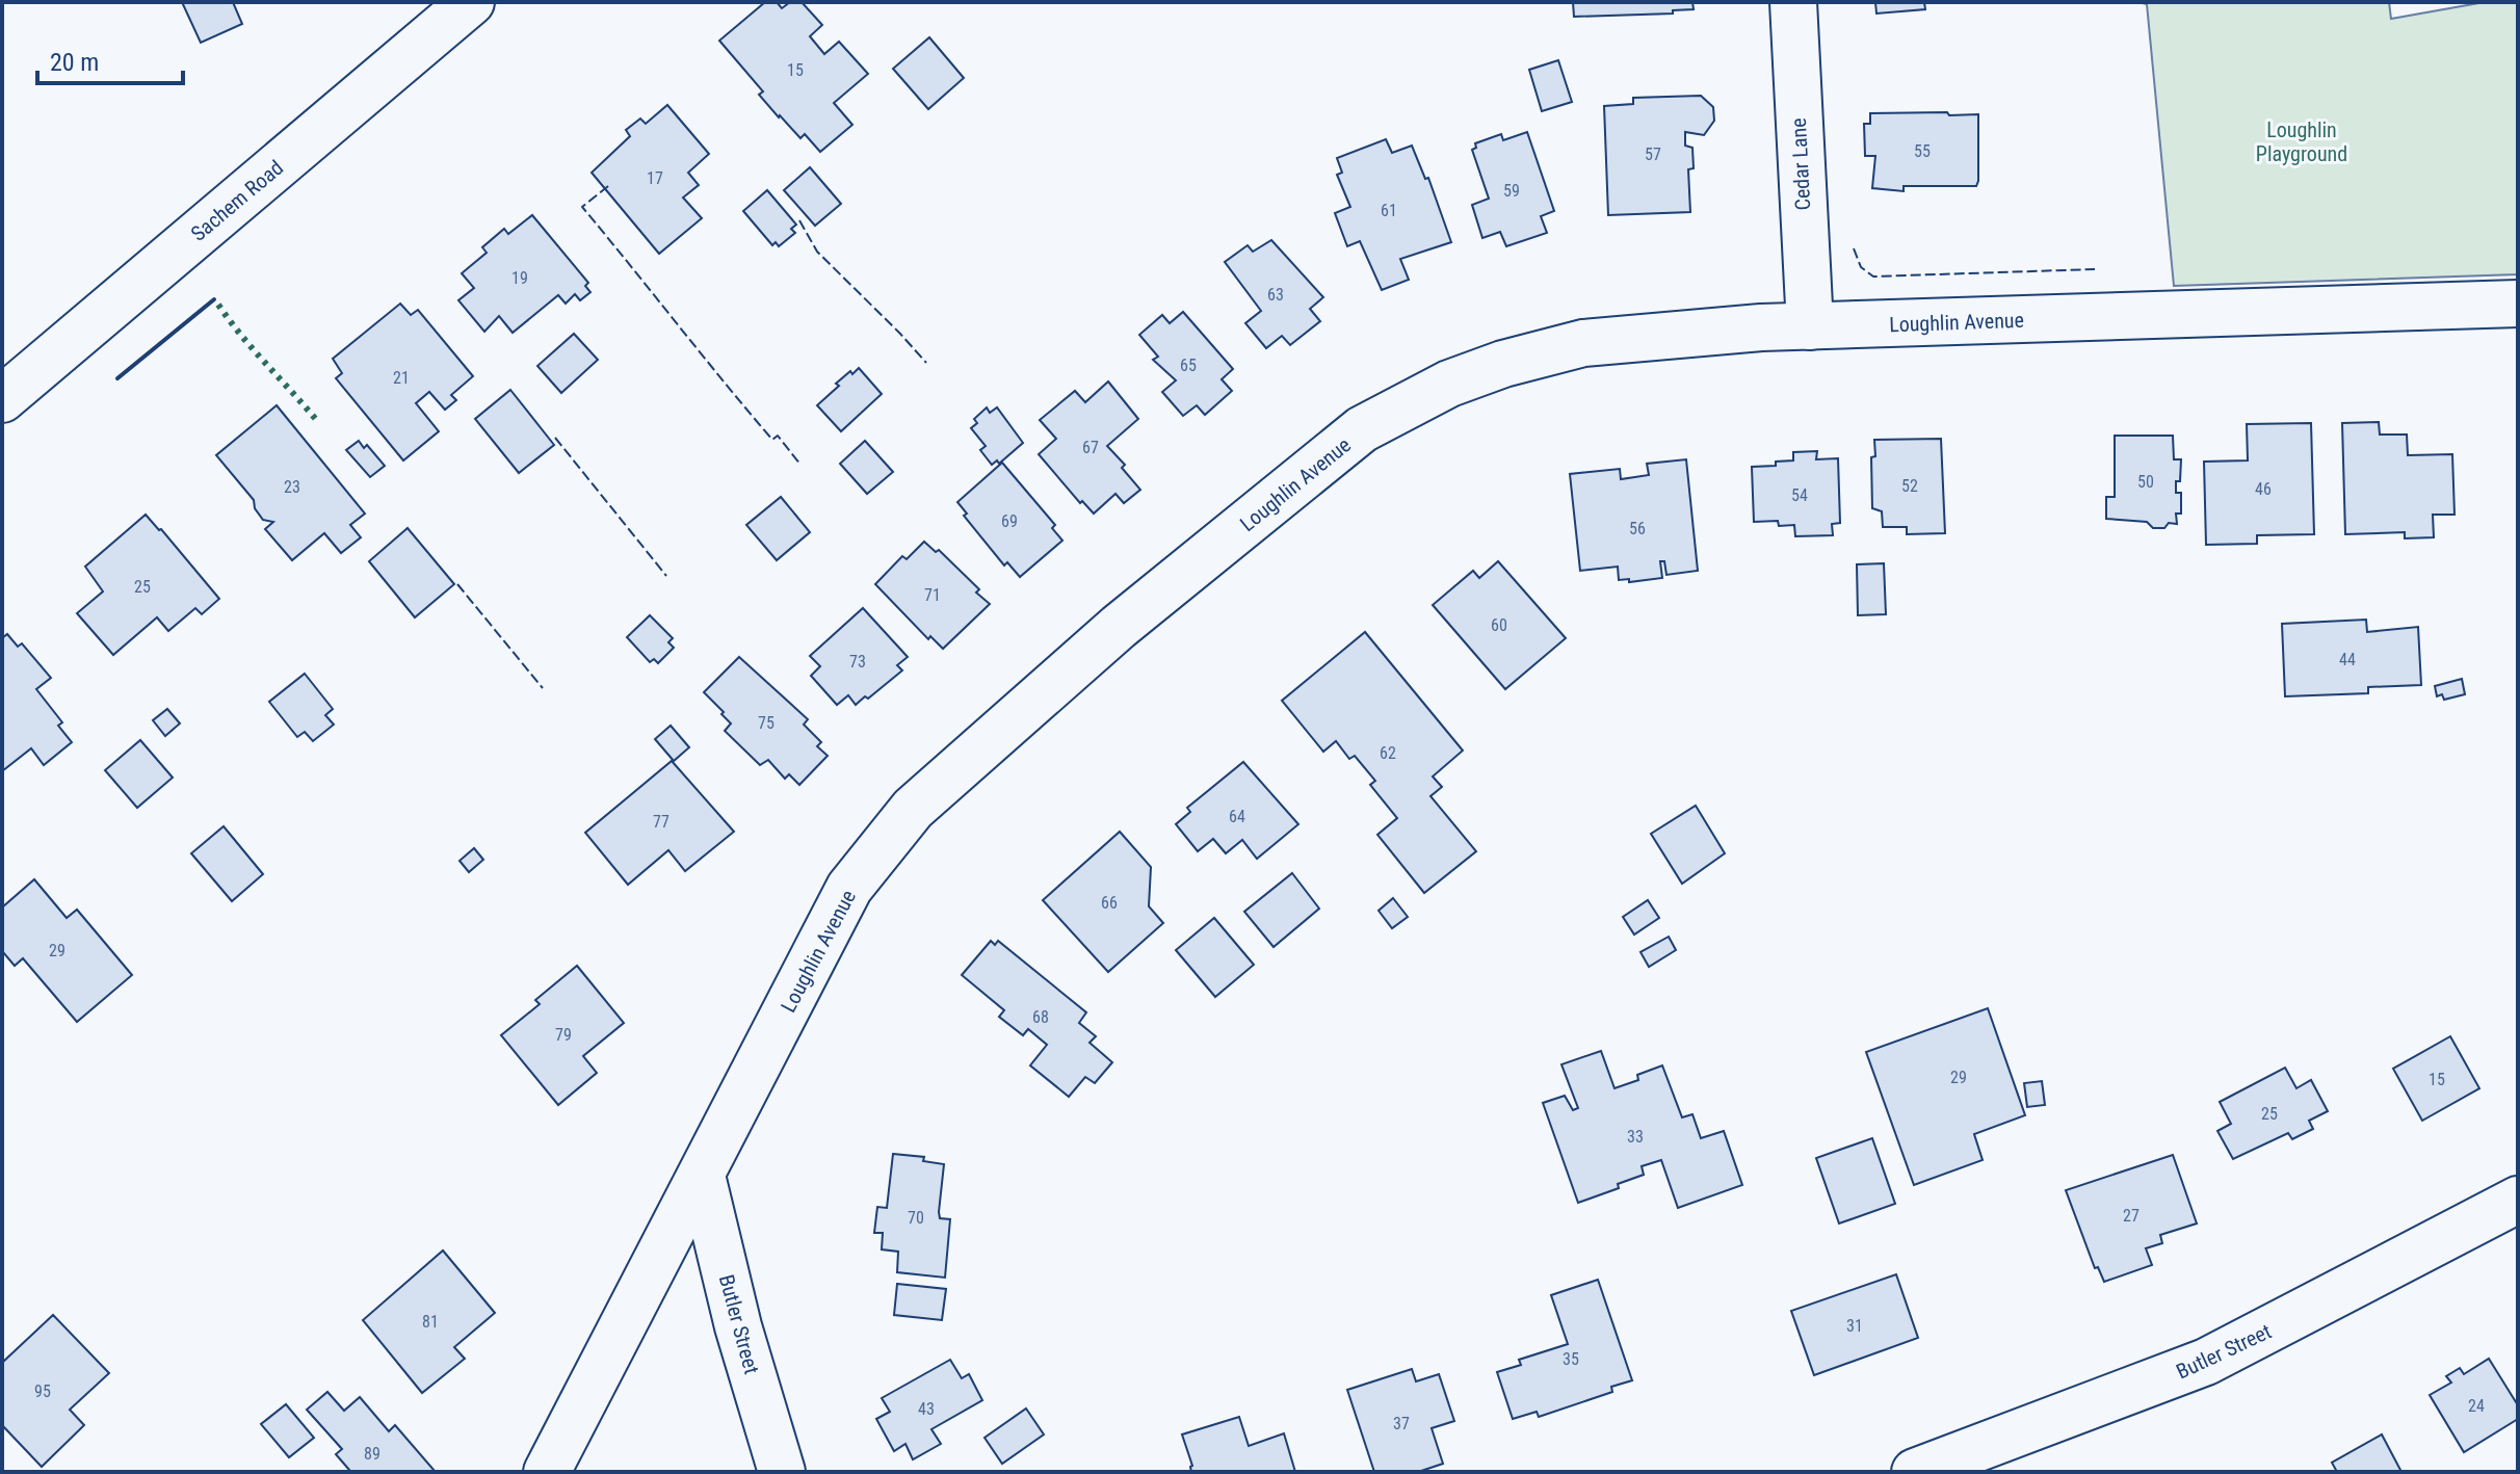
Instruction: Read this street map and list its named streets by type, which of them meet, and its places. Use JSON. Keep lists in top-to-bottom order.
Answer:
{
  "streets": {
    "street": [
      "Cedar Lane",
      "Sachem Road",
      "Loughlin Avenue",
      "Butler Street"
    ]
  },
  "crossings": [
    ["Cedar Lane", "Loughlin Avenue"],
    ["Loughlin Avenue", "Butler Street"]
  ],
  "parks": ["Loughlin Playground"],
  "house_numbers": [
    "15",
    "55",
    "57",
    "17",
    "59",
    "61",
    "19",
    "63",
    "65",
    "21",
    "67",
    "50",
    "52",
    "23",
    "46",
    "54",
    "69",
    "56",
    "25",
    "71",
    "60",
    "44",
    "73",
    "75",
    "62",
    "64",
    "77",
    "66",
    "29",
    "68",
    "79",
    "29",
    "15",
    "25",
    "33",
    "27",
    "70",
    "81",
    "31",
    "35",
    "95",
    "24",
    "43",
    "37",
    "89"
  ],
  "scale_bar": "20 m"
}
